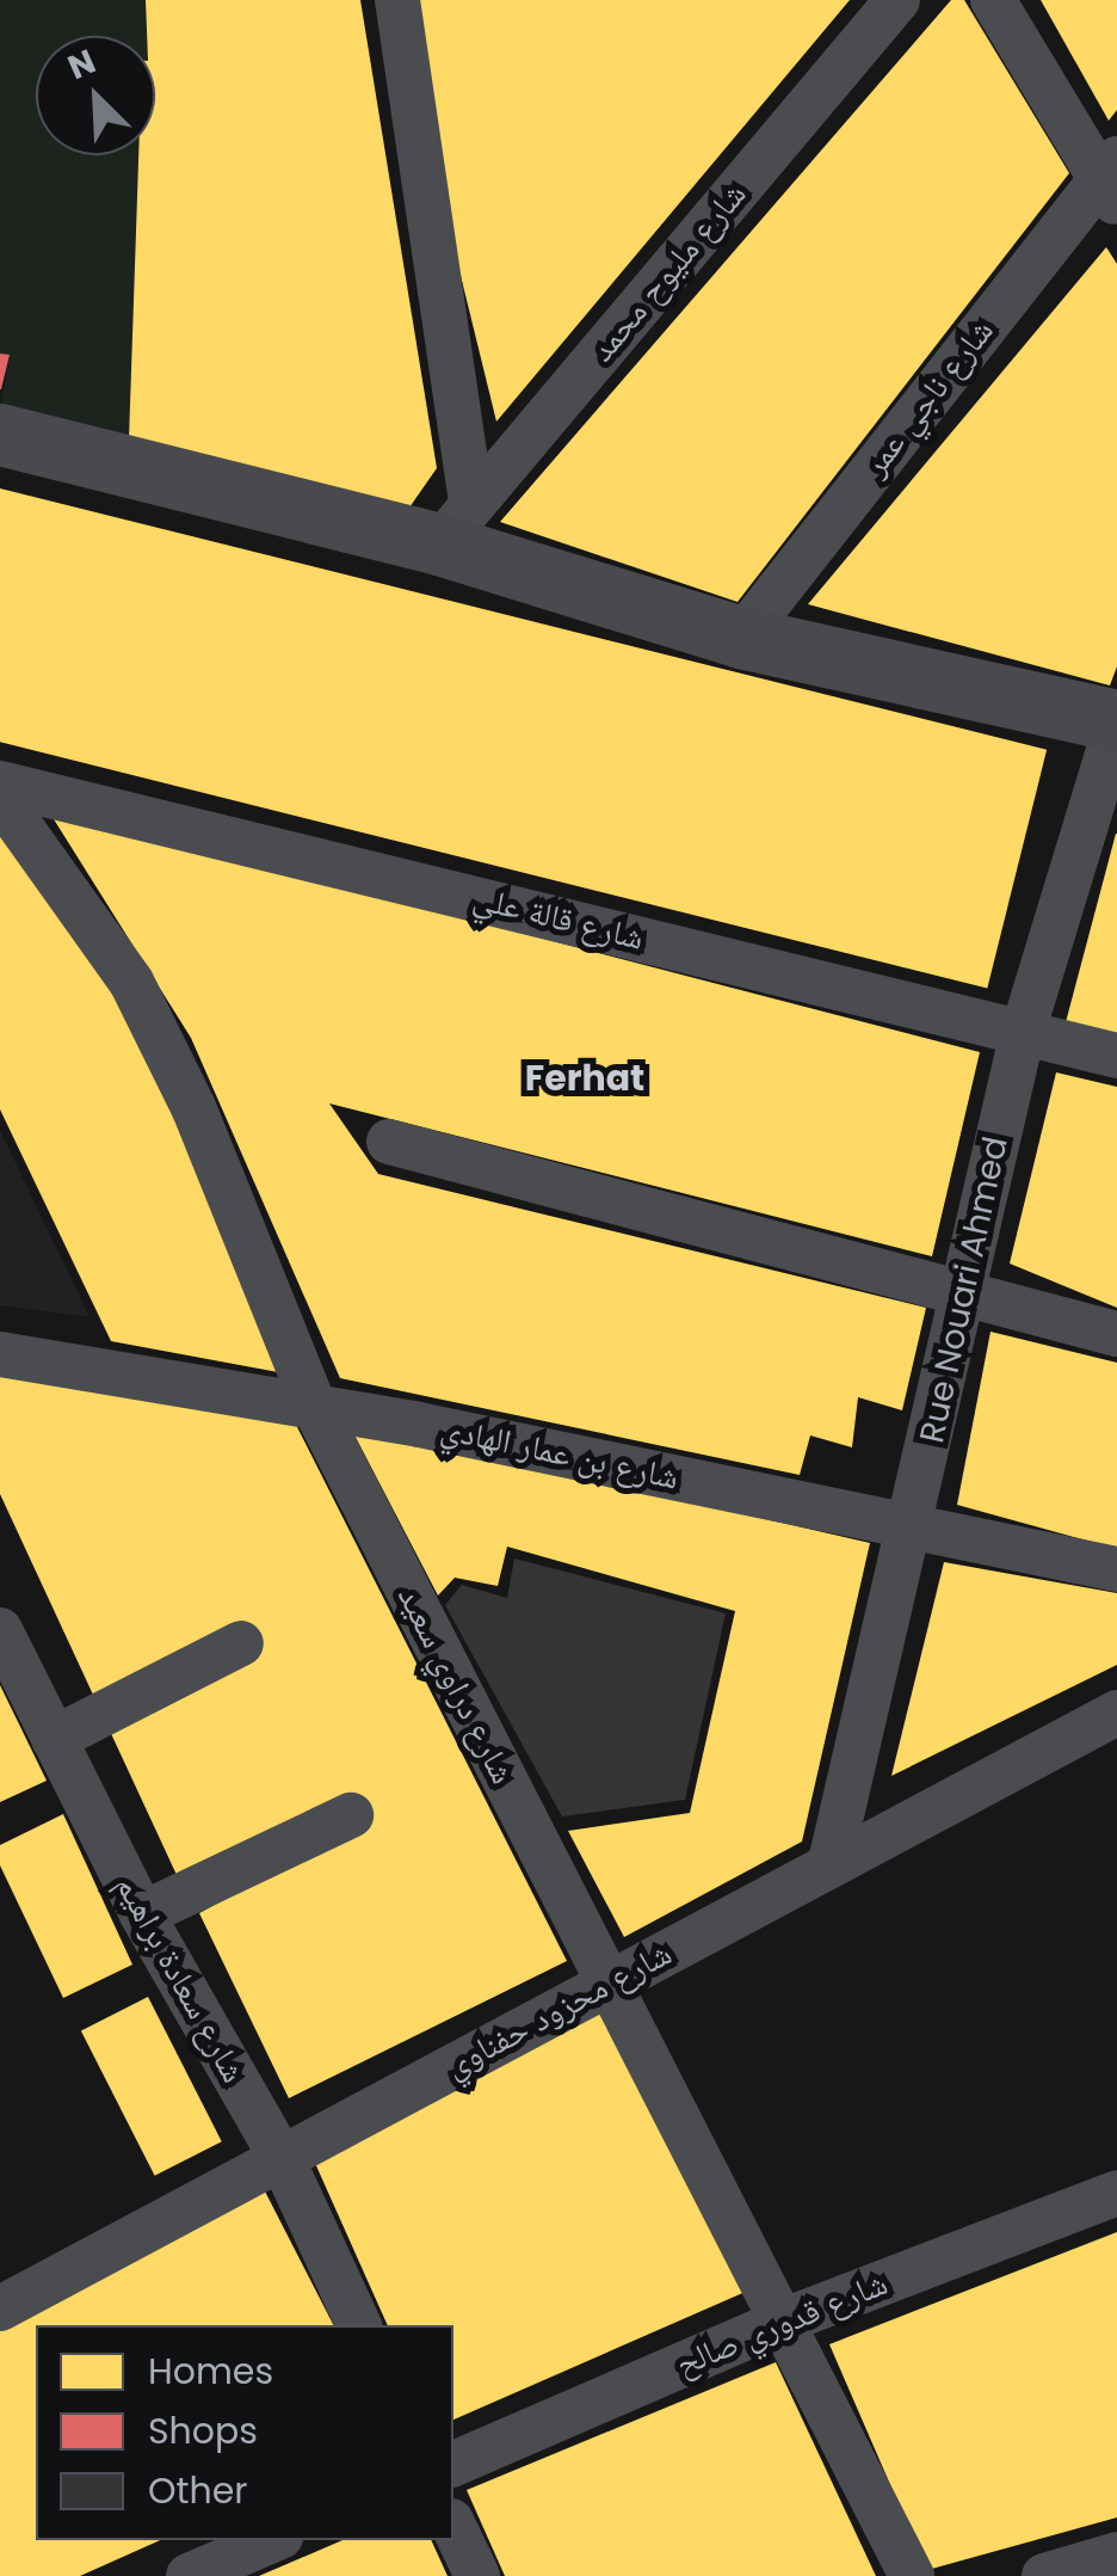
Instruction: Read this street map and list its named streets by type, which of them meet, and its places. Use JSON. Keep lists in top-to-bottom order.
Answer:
{
  "streets": {
    "street": [
      "شارع مليوح محمد",
      "شارع ناجي عمر",
      "شارع قالة علي",
      "Rue Nouari Ahmed",
      "شارع بن عمار الهادي",
      "شارع دراوي سعيد",
      "شارع سعادة براهيم",
      "شارع محزود حفناوي",
      "شارع قدوري صالح"
    ]
  },
  "crossings": [
    ["شارع قالة علي", "Rue Nouari Ahmed"],
    ["Rue Nouari Ahmed", "شارع بن عمار الهادي"],
    ["Rue Nouari Ahmed", "شارع محزود حفناوي"],
    ["شارع بن عمار الهادي", "شارع دراوي سعيد"],
    ["شارع دراوي سعيد", "شارع محزود حفناوي"],
    ["شارع دراوي سعيد", "شارع قدوري صالح"],
    ["شارع سعادة براهيم", "شارع محزود حفناوي"]
  ],
  "districts": ["Ferhat"],
  "legend": ["Homes", "Shops", "Other"],
  "north": "top left"
}
